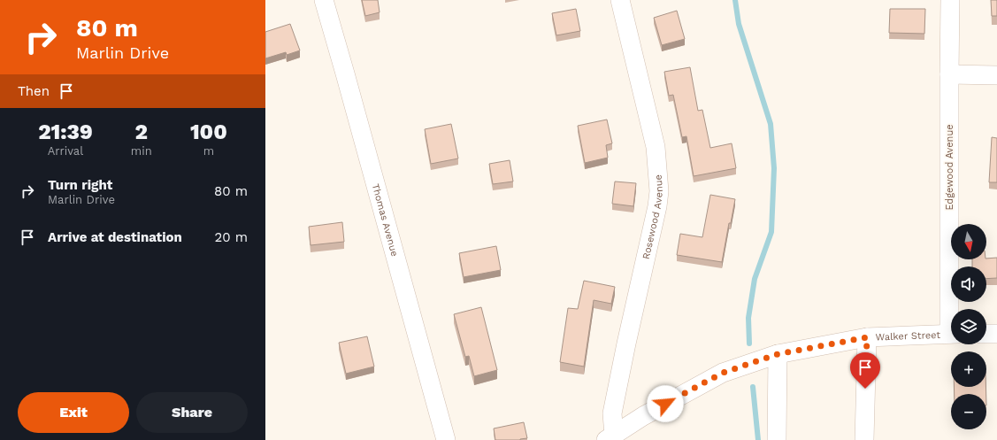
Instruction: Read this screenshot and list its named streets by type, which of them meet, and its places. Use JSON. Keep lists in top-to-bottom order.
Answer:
{
  "streets": {
    "street": [
      "Edgewood Avenue",
      "Rosewood Avenue",
      "Thomas Avenue",
      "Walker Street"
    ]
  },
  "crossings": [
    ["Rosewood Avenue", "Walker Street"]
  ],
  "north": "bottom",
  "page": {
    "turn": ["80 m", "Marlin Drive"],
    "then": "Then",
    "eta": [
      "21:39",
      "Arrival",
      "2",
      "min",
      "100",
      "m"
    ],
    "list": [
      {
        "name": "Turn right",
        "note": "Marlin Drive",
        "value": "80 m"
      },
      {
        "name": "Arrive at destination",
        "value": "20 m"
      }
    ],
    "map_buttons": ["+", "−"],
    "buttons": ["Exit", "Share"]
  }
}
